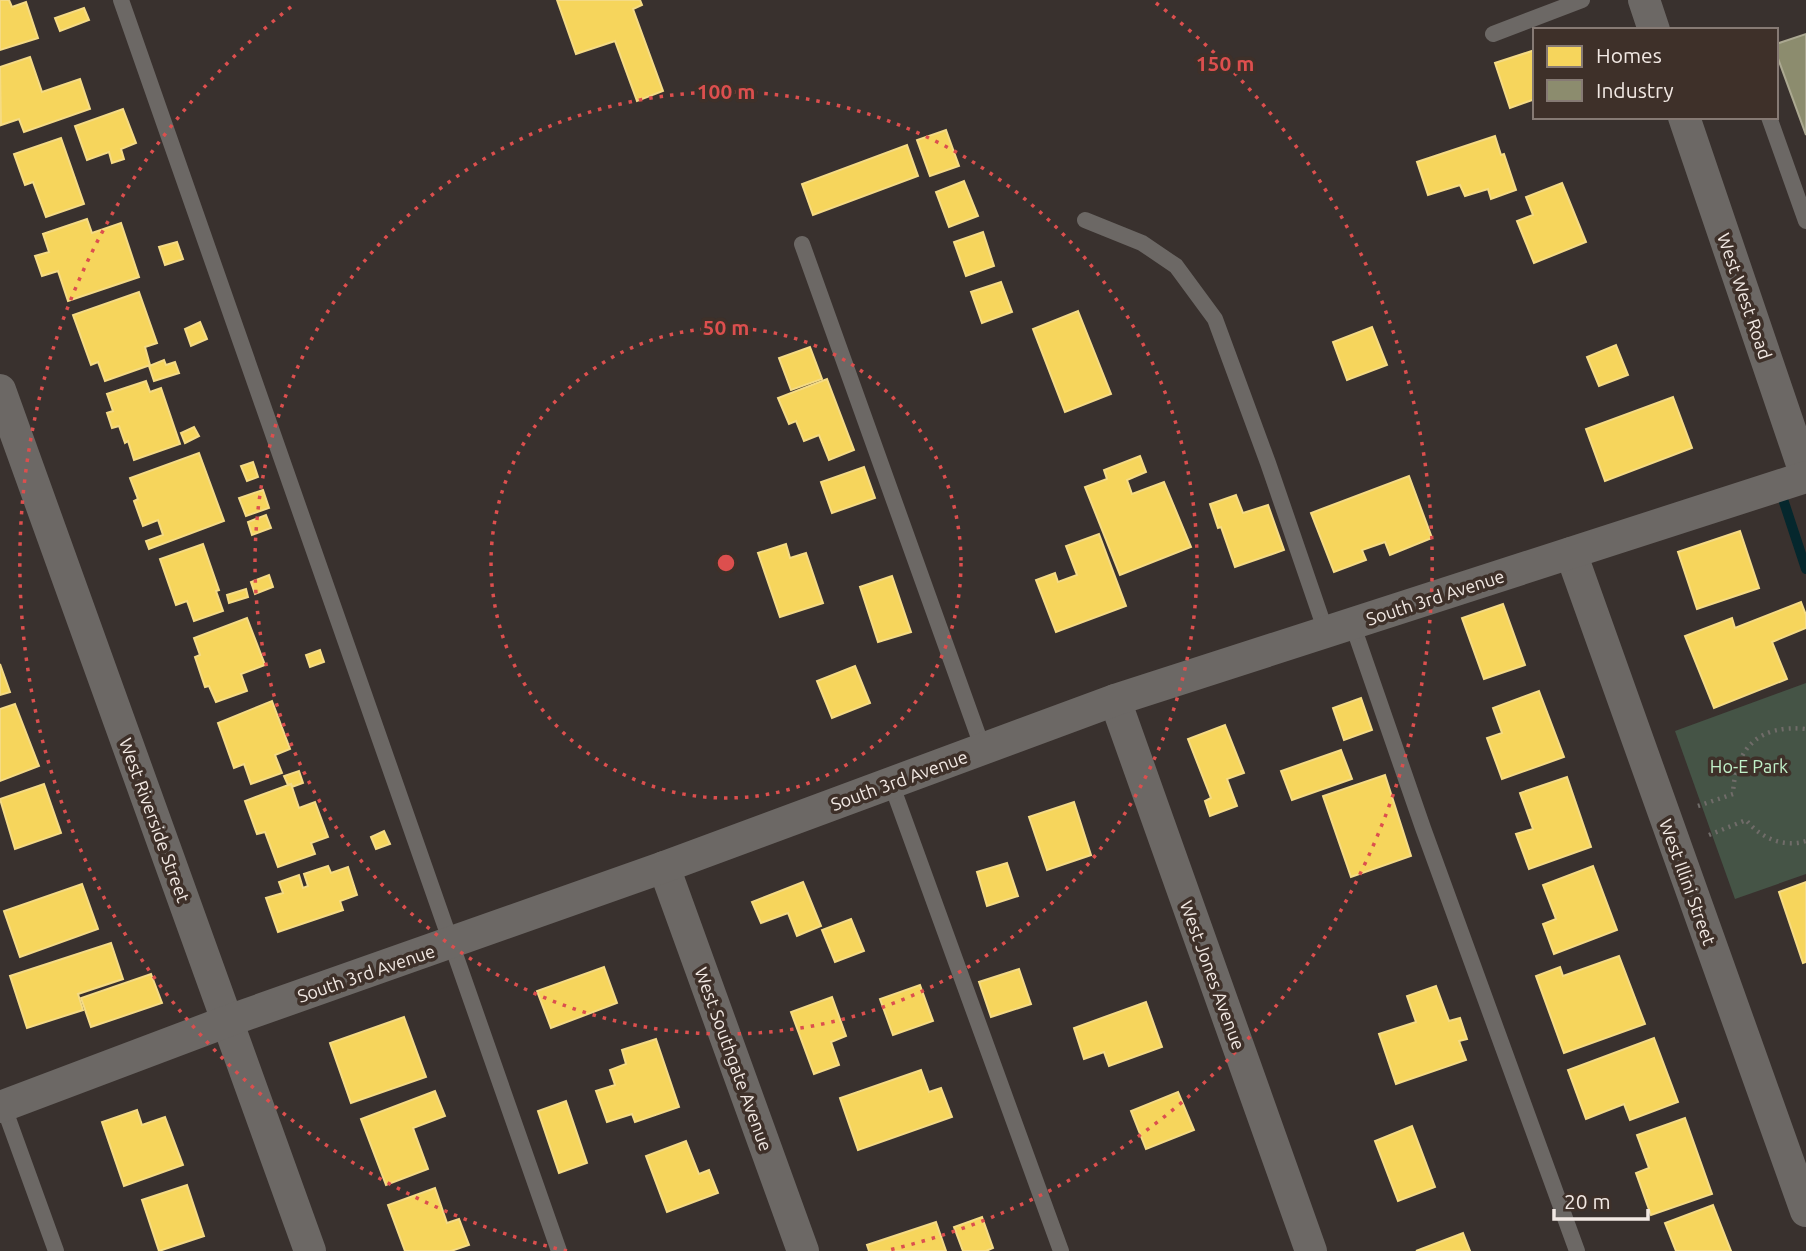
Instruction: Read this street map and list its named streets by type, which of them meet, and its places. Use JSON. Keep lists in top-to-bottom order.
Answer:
{
  "streets": {
    "street": [
      "West West Road",
      "South 3rd Avenue",
      "West Riverside Street",
      "West Illini Street",
      "West Jones Avenue",
      "West Southgate Avenue"
    ]
  },
  "crossings": [
    ["West West Road", "South 3rd Avenue"],
    ["South 3rd Avenue", "West Riverside Street"],
    ["South 3rd Avenue", "West Illini Street"],
    ["South 3rd Avenue", "West Jones Avenue"],
    ["South 3rd Avenue", "West Southgate Avenue"]
  ],
  "parks": ["Ho-E Park"],
  "legend": ["Homes", "Industry"],
  "scale_bar": "20 m",
  "rings": ["150 m", "100 m", "50 m"]
}
